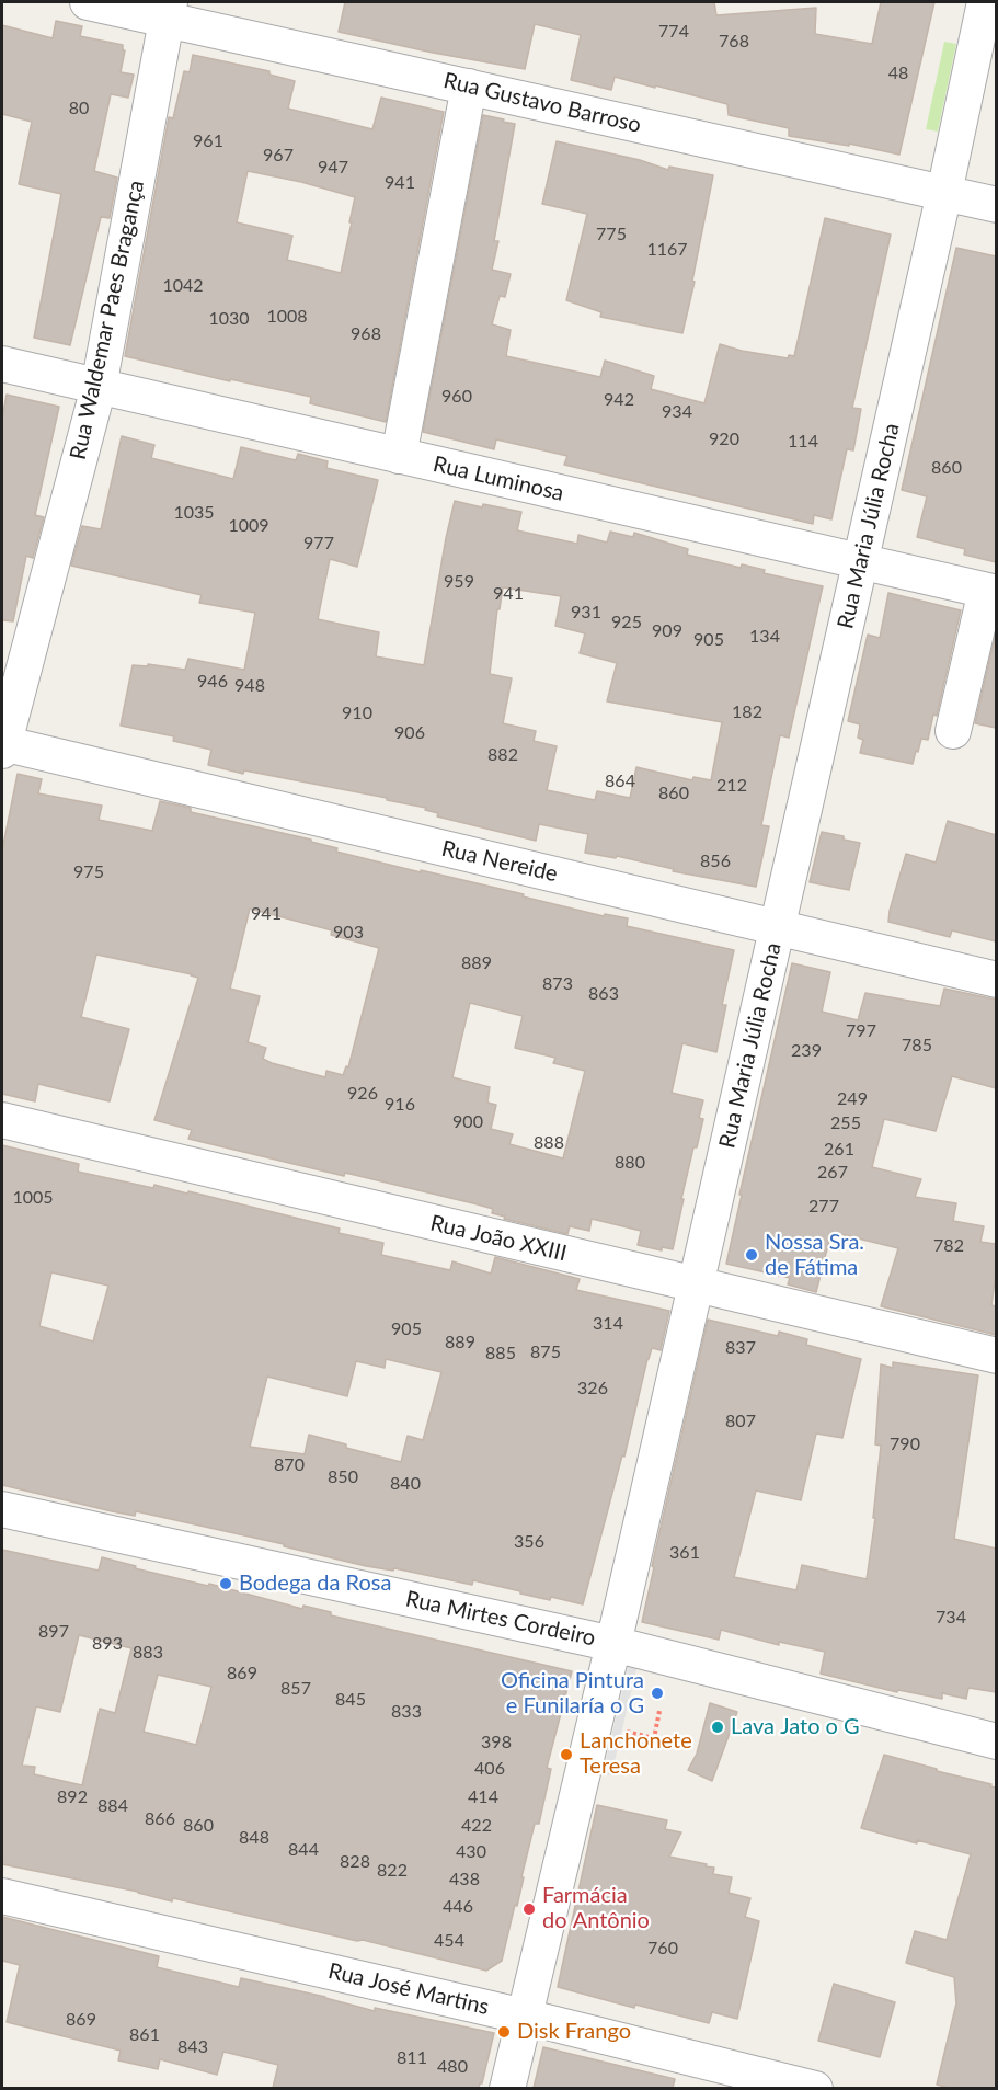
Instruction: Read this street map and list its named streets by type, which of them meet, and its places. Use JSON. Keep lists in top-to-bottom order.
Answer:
{
  "streets": {
    "street": [
      "Rua Gustavo Barroso",
      "Rua Waldemar Paes Bragança",
      "Rua Luminosa",
      "Rua Maria Júlia Rocha",
      "Rua Nereide",
      "Rua João XXIII",
      "Rua Mirtes Cordeiro",
      "Rua José Martins"
    ]
  },
  "crossings": [
    ["Rua Gustavo Barroso", "Rua Waldemar Paes Bragança"],
    ["Rua Gustavo Barroso", "Rua Maria Júlia Rocha"],
    ["Rua Waldemar Paes Bragança", "Rua Luminosa"],
    ["Rua Waldemar Paes Bragança", "Rua Nereide"],
    ["Rua Luminosa", "Rua Maria Júlia Rocha"],
    ["Rua Maria Júlia Rocha", "Rua Nereide"],
    ["Rua Maria Júlia Rocha", "Rua João XXIII"],
    ["Rua Maria Júlia Rocha", "Rua Mirtes Cordeiro"],
    ["Rua Maria Júlia Rocha", "Rua José Martins"]
  ],
  "places": [
    "Nossa Sra. de Fátima",
    "Bodega da Rosa",
    "Oficina Pintura e Funilaría o G",
    "Lava Jato o G",
    "Lanchonete Teresa",
    "Farmácia do Antônio",
    "Disk Frango"
  ],
  "house_numbers": [
    "774",
    "768",
    "48",
    "80",
    "961",
    "967",
    "947",
    "941",
    "775",
    "1167",
    "1042",
    "1008",
    "1030",
    "968",
    "960",
    "942",
    "934",
    "920",
    "114",
    "860",
    "1035",
    "1009",
    "977",
    "959",
    "941",
    "931",
    "925",
    "909",
    "134",
    "905",
    "946",
    "948",
    "182",
    "910",
    "906",
    "882",
    "864",
    "212",
    "860",
    "856",
    "975",
    "941",
    "903",
    "889",
    "873",
    "863",
    "797",
    "785",
    "239",
    "926",
    "249",
    "916",
    "900",
    "255",
    "888",
    "261",
    "880",
    "267",
    "1005",
    "277",
    "782",
    "314",
    "905",
    "889",
    "837",
    "875",
    "885",
    "326",
    "807",
    "790",
    "870",
    "850",
    "840",
    "356",
    "361",
    "734",
    "897",
    "893",
    "883",
    "869",
    "857",
    "845",
    "833",
    "398",
    "406",
    "892",
    "414",
    "884",
    "866",
    "860",
    "422",
    "848",
    "844",
    "430",
    "828",
    "822",
    "438",
    "446",
    "454",
    "760",
    "869",
    "861",
    "843",
    "811",
    "480"
  ]
}
